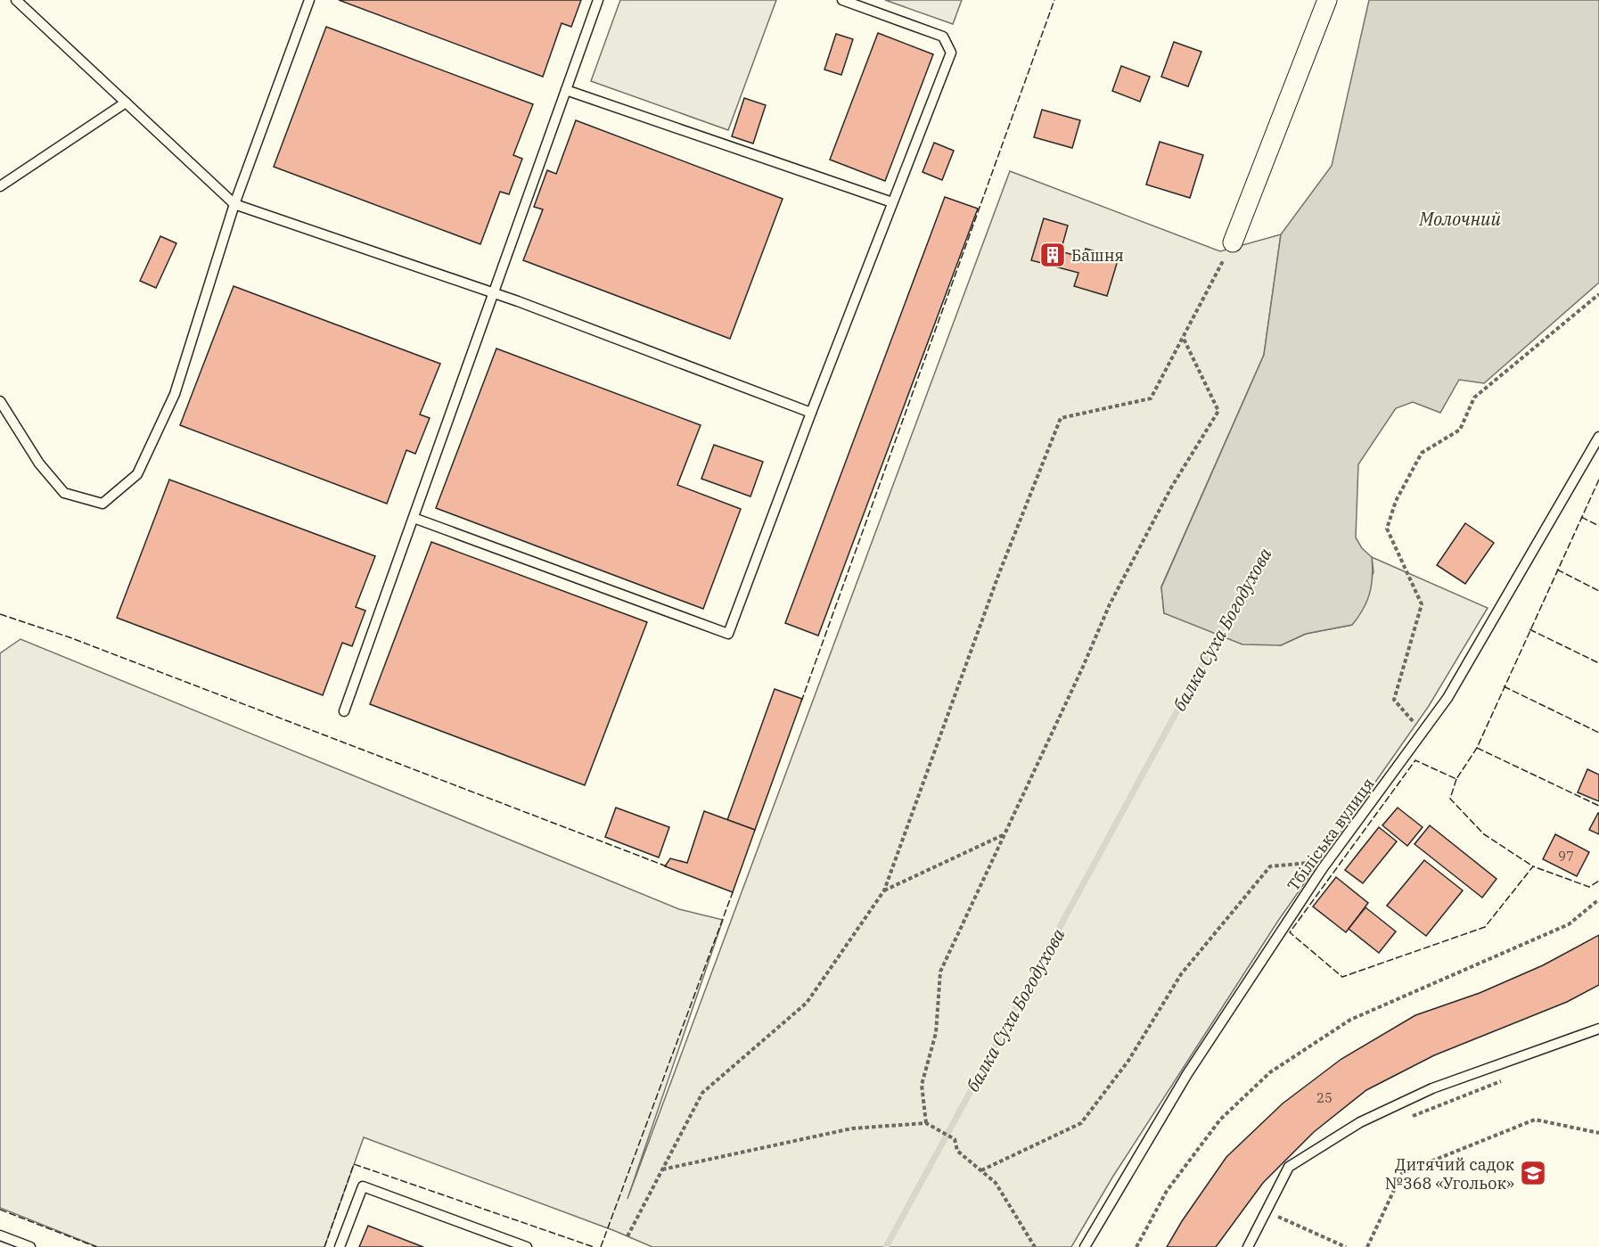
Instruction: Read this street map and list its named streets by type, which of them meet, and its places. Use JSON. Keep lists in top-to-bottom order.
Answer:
{
  "streets": {
    "lane": ["Тбіліська вулиця"]
  },
  "water": ["Молочний", "балка Суха Богодухова"],
  "places": {
    "building": ["Башня"],
    "school or university": ["Дитячий садок №368 «Угольок»"]
  },
  "house_numbers": ["97", "25"]
}
